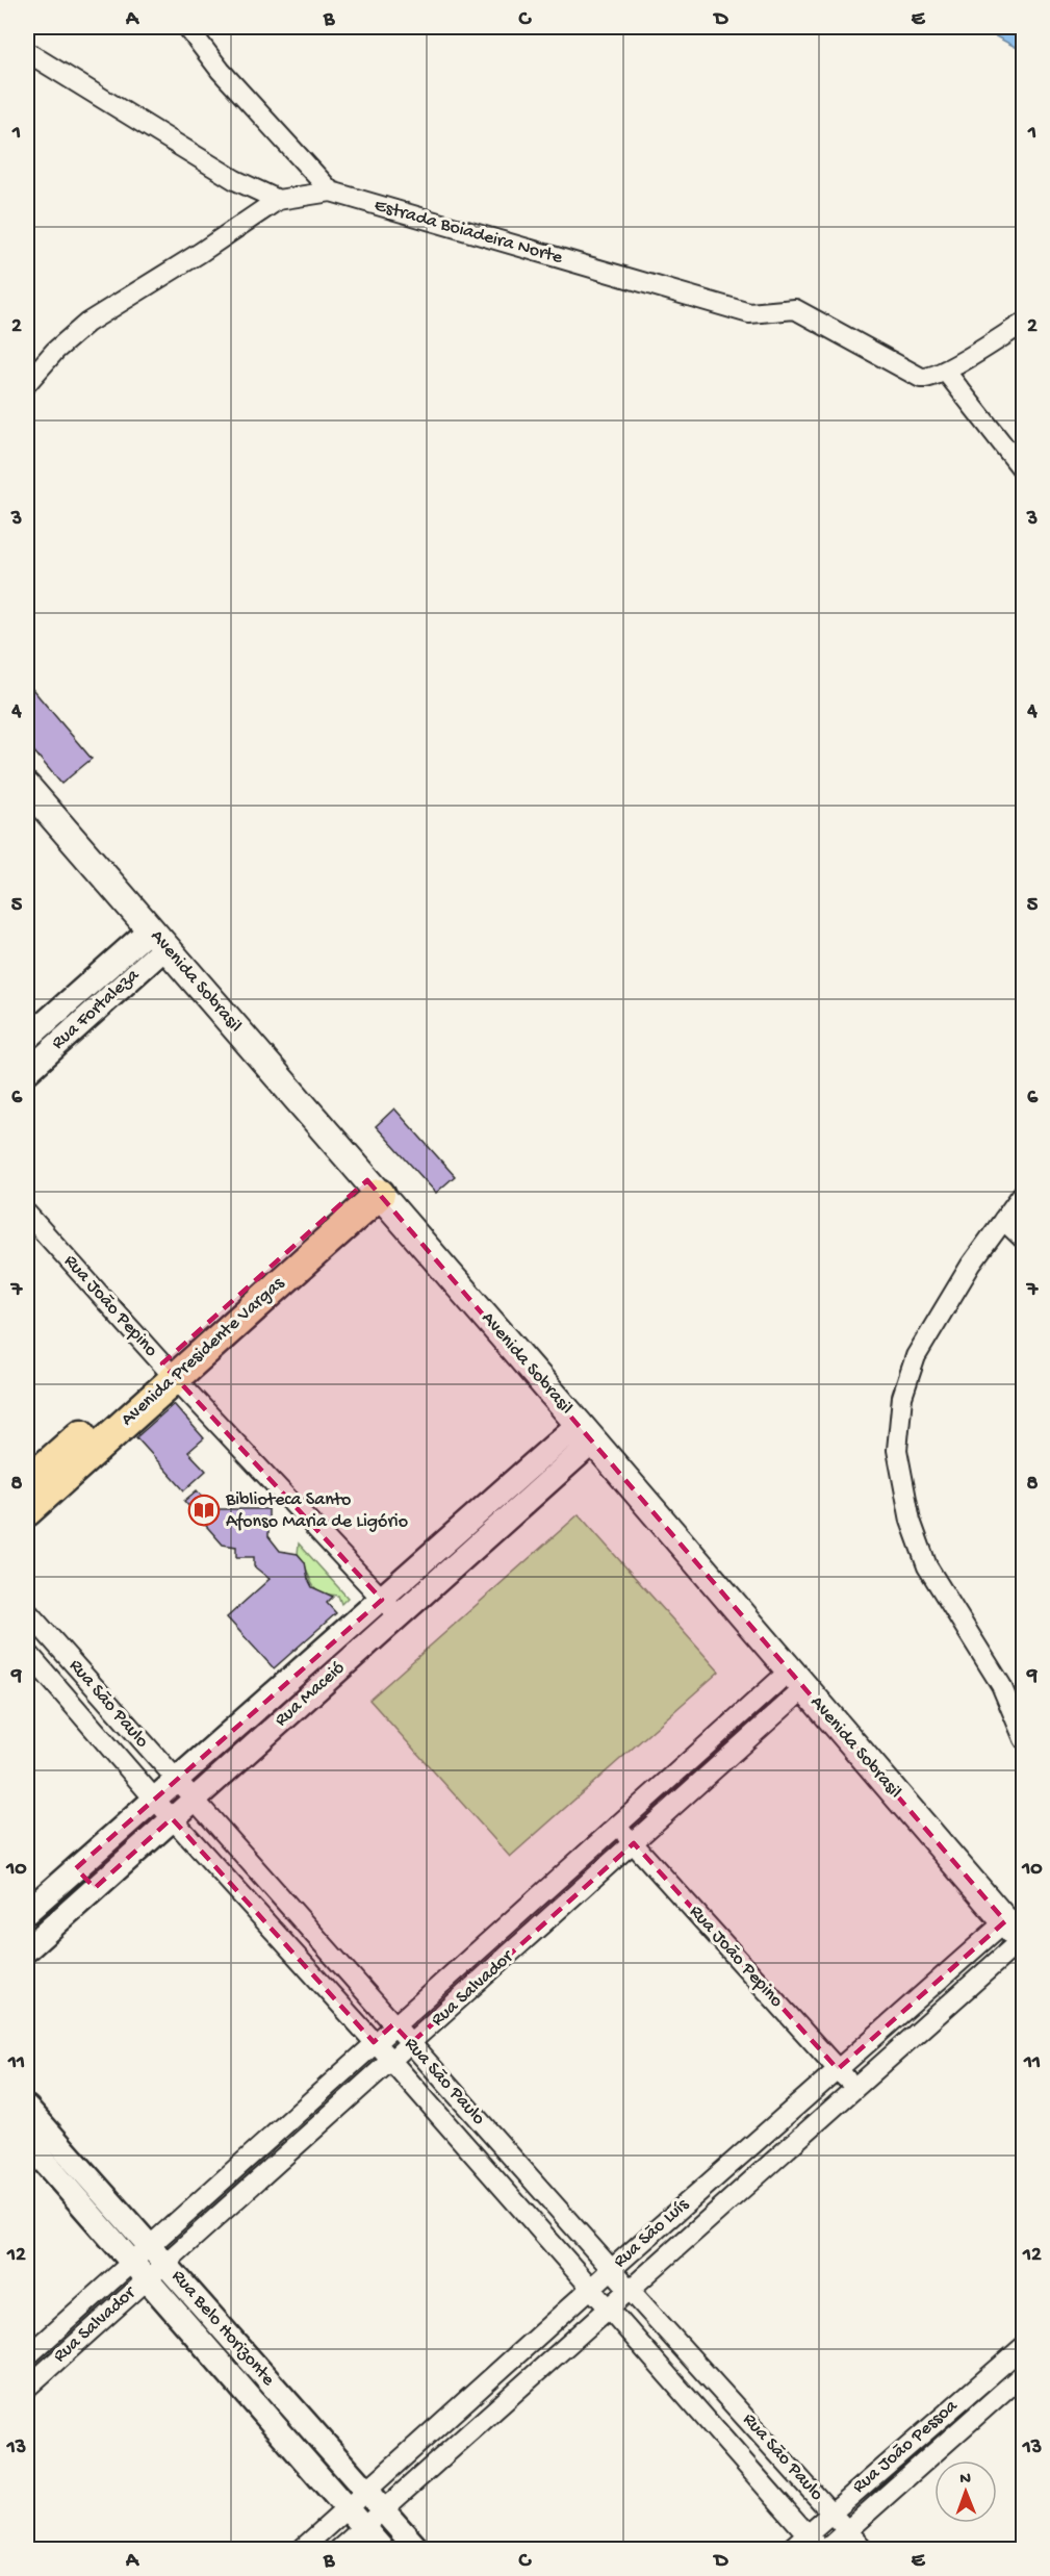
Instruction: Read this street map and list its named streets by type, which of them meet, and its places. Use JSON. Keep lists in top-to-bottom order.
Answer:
{
  "streets": {
    "main road": ["Avenida Sobrasil", "Avenida Presidente Vargas"],
    "street": [
      "Estrada Boiadeira Norte",
      "Rua Fortaleza",
      "Rua João Pepino",
      "Rua Maceió",
      "Rua São Paulo",
      "Rua Salvador",
      "Rua São Luís",
      "Rua Belo Horizonte",
      "Rua João Pessoa"
    ]
  },
  "crossings": [
    ["Avenida Sobrasil", "Rua Fortaleza"],
    ["Avenida Sobrasil", "Avenida Presidente Vargas"],
    ["Avenida Sobrasil", "Rua Maceió"],
    ["Avenida Sobrasil", "Rua Salvador"],
    ["Avenida Sobrasil", "Rua São Luís"],
    ["Rua João Pepino", "Avenida Presidente Vargas"],
    ["Rua João Pepino", "Rua Maceió"],
    ["Rua João Pepino", "Rua Salvador"],
    ["Rua João Pepino", "Rua São Luís"],
    ["Rua Maceió", "Rua São Paulo"],
    ["Rua São Paulo", "Rua Salvador"],
    ["Rua São Paulo", "Rua São Luís"],
    ["Rua São Paulo", "Rua João Pessoa"],
    ["Rua Salvador", "Rua Belo Horizonte"],
    ["Rua São Luís", "Rua Belo Horizonte"]
  ],
  "places": {
    "library": ["Biblioteca Santo Afonso Maria de Ligório"]
  },
  "north": "top",
  "grid": {
    "columns": [
      "A",
      "B",
      "C",
      "D",
      "E"
    ],
    "rows": [
      "1",
      "2",
      "3",
      "4",
      "5",
      "6",
      "7",
      "8",
      "9",
      "10",
      "11",
      "12",
      "13"
    ]
  }
}
